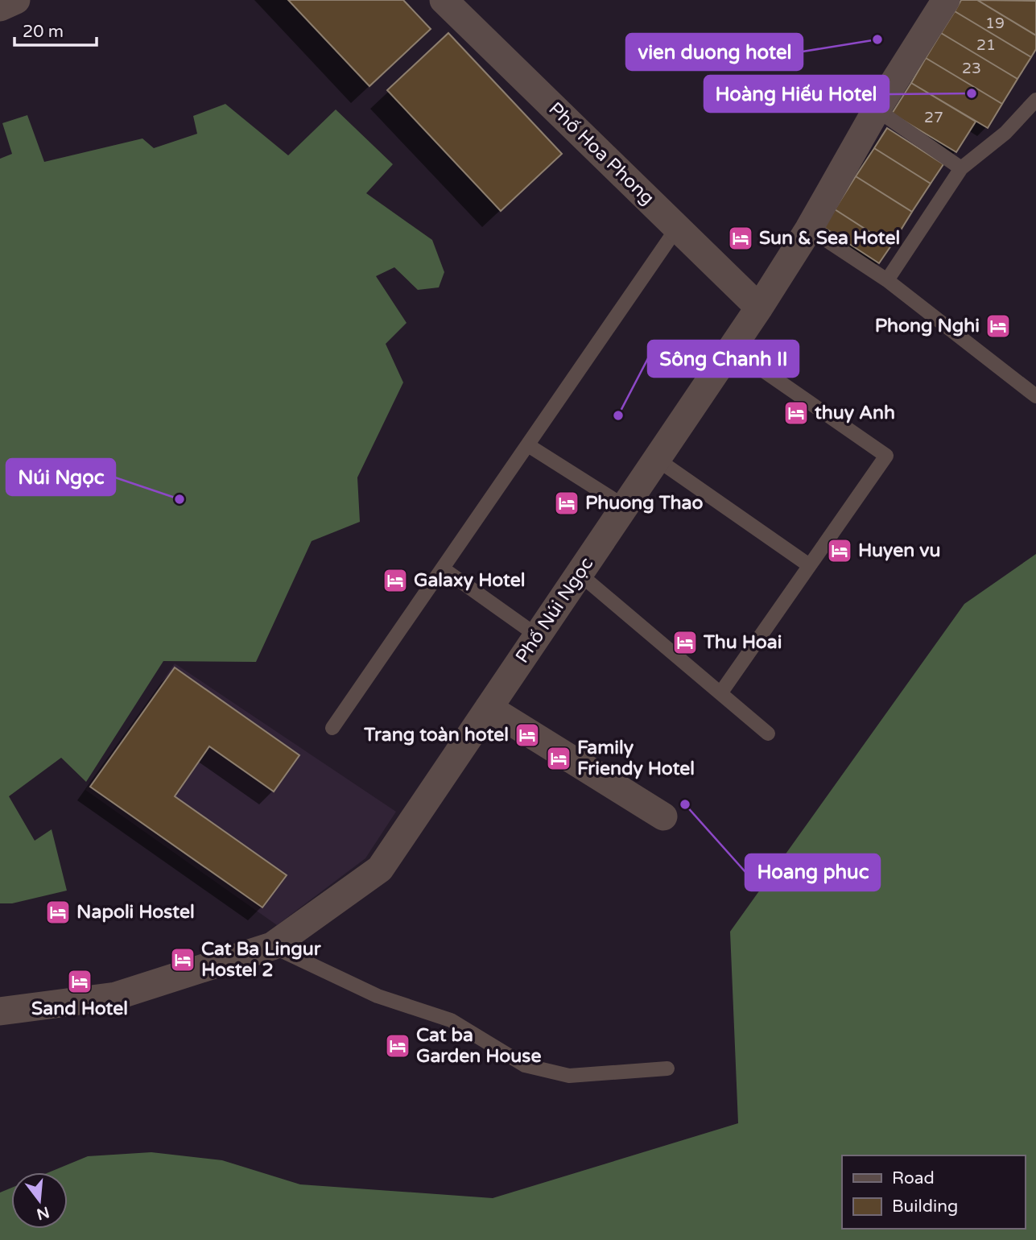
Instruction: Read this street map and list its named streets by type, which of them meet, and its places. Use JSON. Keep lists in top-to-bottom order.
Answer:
{
  "streets": {
    "street": ["Phố Hoa Phong", "Phố Núi Ngọc"]
  },
  "crossings": [
    ["Phố Hoa Phong", "Phố Núi Ngọc"]
  ],
  "places": {
    "other": [
      "vien duong hotel",
      "Hoàng Hiếu Hotel",
      "Sông Chanh II",
      "Núi Ngọc",
      "Hoang phuc"
    ],
    "hotel": [
      "Sun & Sea Hotel",
      "Phong Nghi",
      "thuy Anh",
      "Phuong Thao",
      "Huyen vu",
      "Galaxy Hotel",
      "Thu Hoai",
      "Trang toàn hotel",
      "Family Friendy Hotel",
      "Napoli Hostel",
      "Cat Ba Lingur Hostel 2",
      "Sand Hotel",
      "Cat ba Garden House"
    ]
  },
  "house_numbers": [
    "19",
    "21",
    "23",
    "27"
  ],
  "legend": ["Road", "Building"],
  "scale_bar": "20 m",
  "north": "bottom"
}
